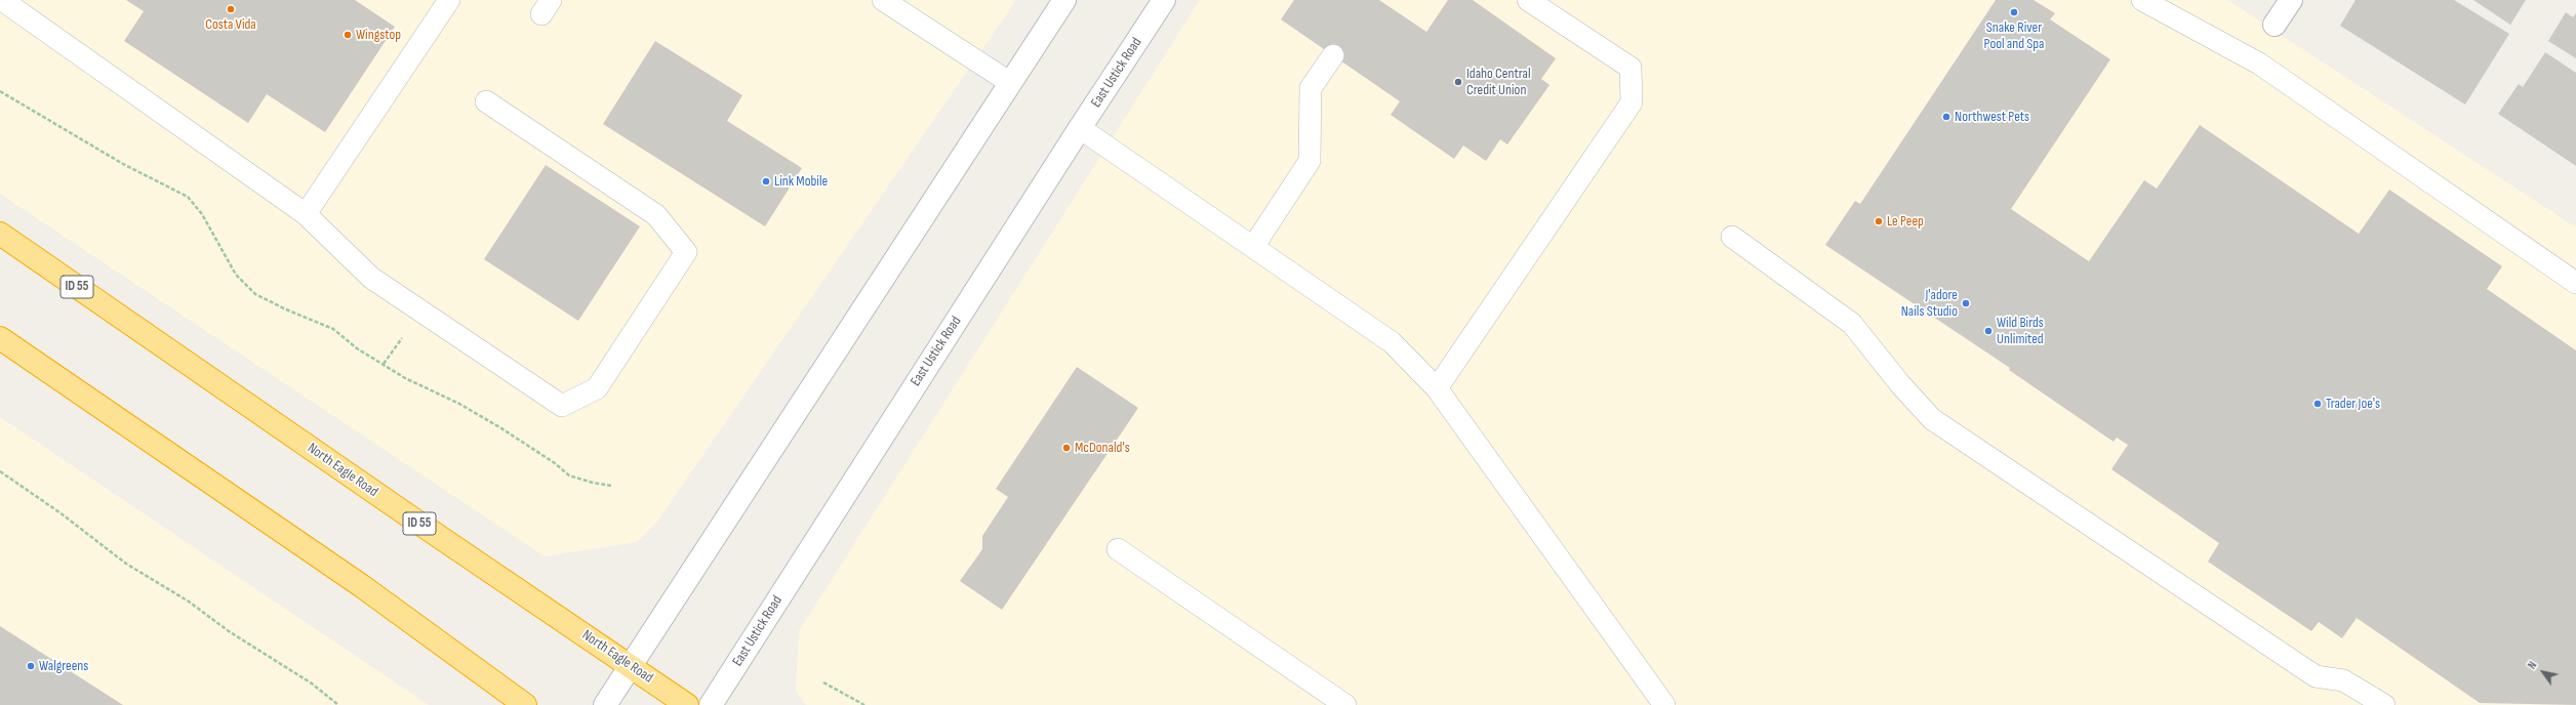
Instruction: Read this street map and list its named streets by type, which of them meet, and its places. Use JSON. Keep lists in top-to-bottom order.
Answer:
{
  "streets": {
    "highway": ["ID 55", "North Eagle Road"],
    "main road": ["East Ustick Road"]
  },
  "places": [
    "Costa Vida",
    "Snake River Pool and Spa",
    "Wingstop",
    "Idaho Central Credit Union",
    "Northwest Pets",
    "Link Mobile",
    "Le Peep",
    "J'adore Nails Studio",
    "Wild Birds Unlimited",
    "Trader Joe's",
    "McDonald's",
    "Walgreens"
  ],
  "north": "top left"
}
